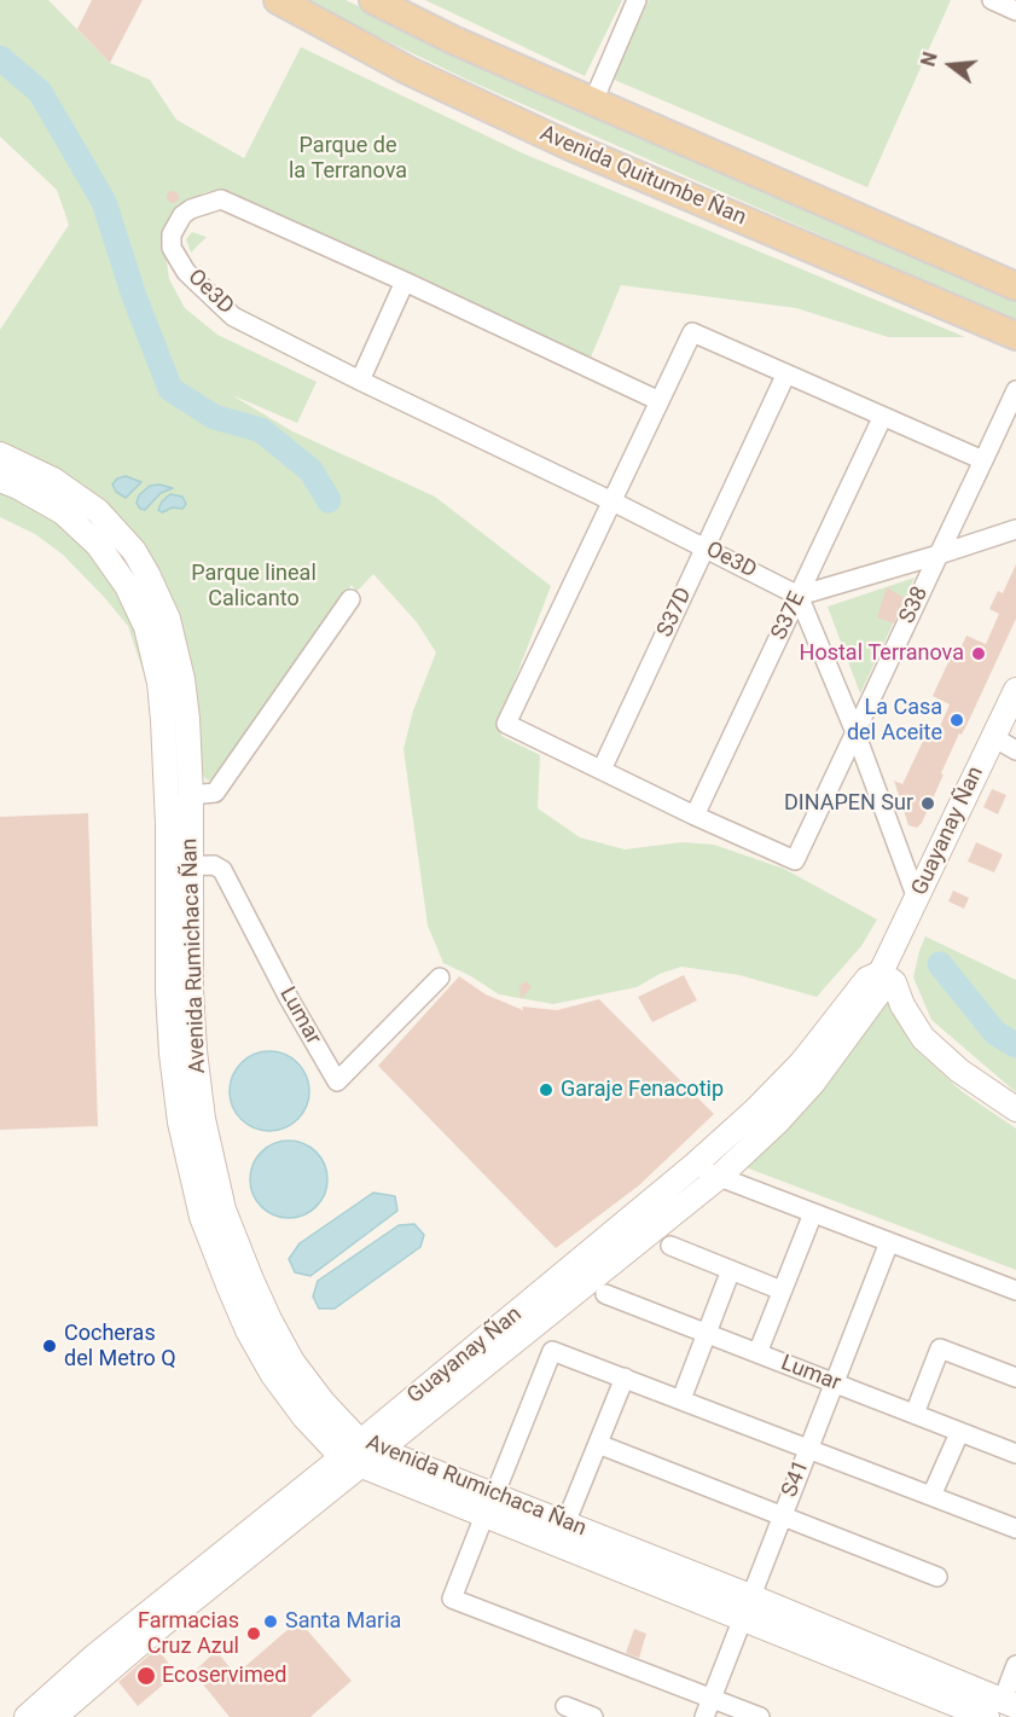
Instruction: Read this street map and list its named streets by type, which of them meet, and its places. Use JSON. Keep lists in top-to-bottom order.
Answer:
{
  "streets": {
    "main road": ["Avenida Quitumbe Ñan", "Guayanay Ñan", "Avenida Rumichaca Ñan"],
    "street": [
      "Oe3D",
      "S38",
      "S37D",
      "S37E",
      "Lumar",
      "S41"
    ]
  },
  "crossings": [
    ["Oe3D", "S37D"],
    ["Oe3D", "S37E"],
    ["S38", "S37E"],
    ["Guayanay Ñan", "Avenida Rumichaca Ñan"],
    ["Avenida Rumichaca Ñan", "Lumar"],
    ["Avenida Rumichaca Ñan", "S41"],
    ["Lumar", "S41"]
  ],
  "parks": ["Parque de la Terranova", "Parque lineal Calicanto"],
  "places": [
    "Hostal Terranova",
    "La Casa del Aceite",
    "DINAPEN Sur",
    "Garaje Fenacotip",
    "Cocheras del Metro Q",
    "Santa Maria",
    "Farmacias Cruz Azul",
    "Ecoservimed"
  ],
  "north": "left"
}
